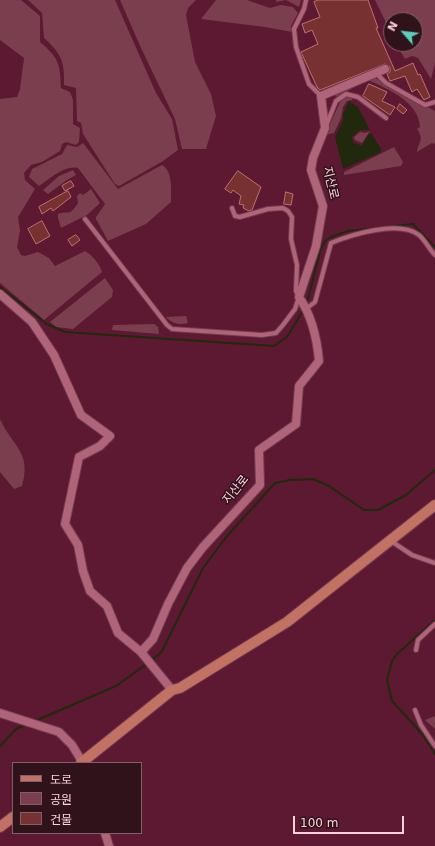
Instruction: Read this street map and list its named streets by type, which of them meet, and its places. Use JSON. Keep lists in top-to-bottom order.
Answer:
{
  "streets": {
    "street": ["지산로"]
  },
  "legend": ["도로", "공원", "건물"],
  "scale_bar": "100 m",
  "north": "top left"
}
